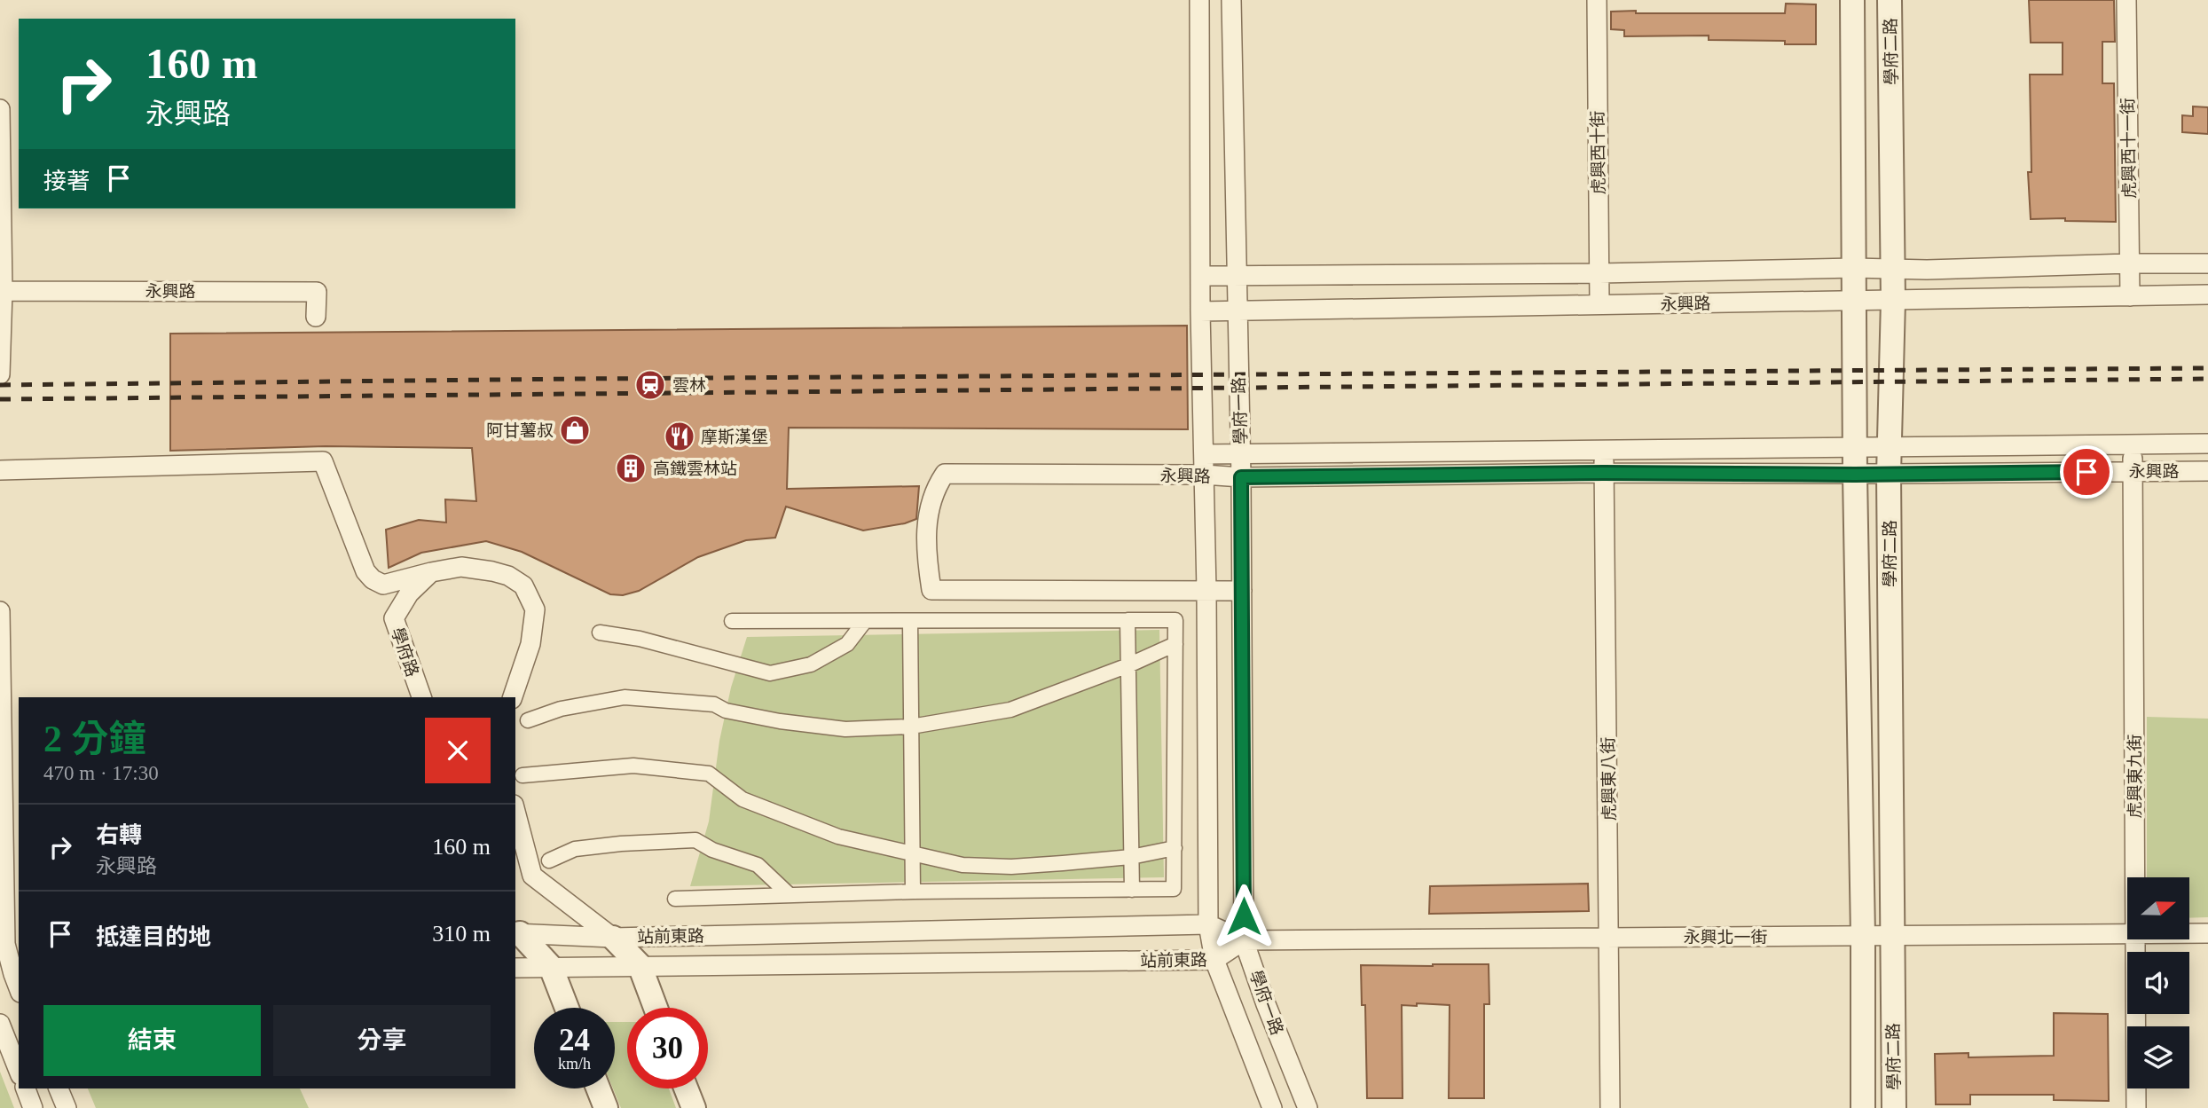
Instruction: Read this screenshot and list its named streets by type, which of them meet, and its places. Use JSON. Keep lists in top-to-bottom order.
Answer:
{
  "streets": {
    "street": [
      "學府二路",
      "虎興西十一街",
      "虎興西十街",
      "永興路",
      "學府一路",
      "學府路",
      "虎興東九街",
      "虎興東八街",
      "站前東路",
      "永興北一街"
    ]
  },
  "crossings": [
    ["學府二路", "永興路"],
    ["學府二路", "永興北一街"],
    ["虎興西十一街", "永興路"],
    ["虎興西十街", "永興路"],
    ["永興路", "學府一路"],
    ["永興路", "虎興東九街"],
    ["永興路", "虎興東八街"],
    ["學府一路", "站前東路"],
    ["學府一路", "永興北一街"],
    ["虎興東八街", "永興北一街"],
    ["站前東路", "永興北一街"]
  ],
  "places": {
    "station": ["雲林"],
    "shop": ["阿甘薯叔"],
    "restaurant": ["摩斯漢堡"],
    "building": ["高鐵雲林站"]
  },
  "north": "right",
  "page": {
    "turn": ["160 m", "永興路"],
    "then": "接著",
    "heading": ["2 分鐘", "470 m · 17:30"],
    "list": [
      {
        "name": "右轉",
        "note": "永興路",
        "value": "160 m"
      },
      {
        "name": "抵達目的地",
        "value": "310 m"
      }
    ],
    "buttons": ["結束", "分享"],
    "speed": "24 km/h",
    "limit": "30"
  }
}
